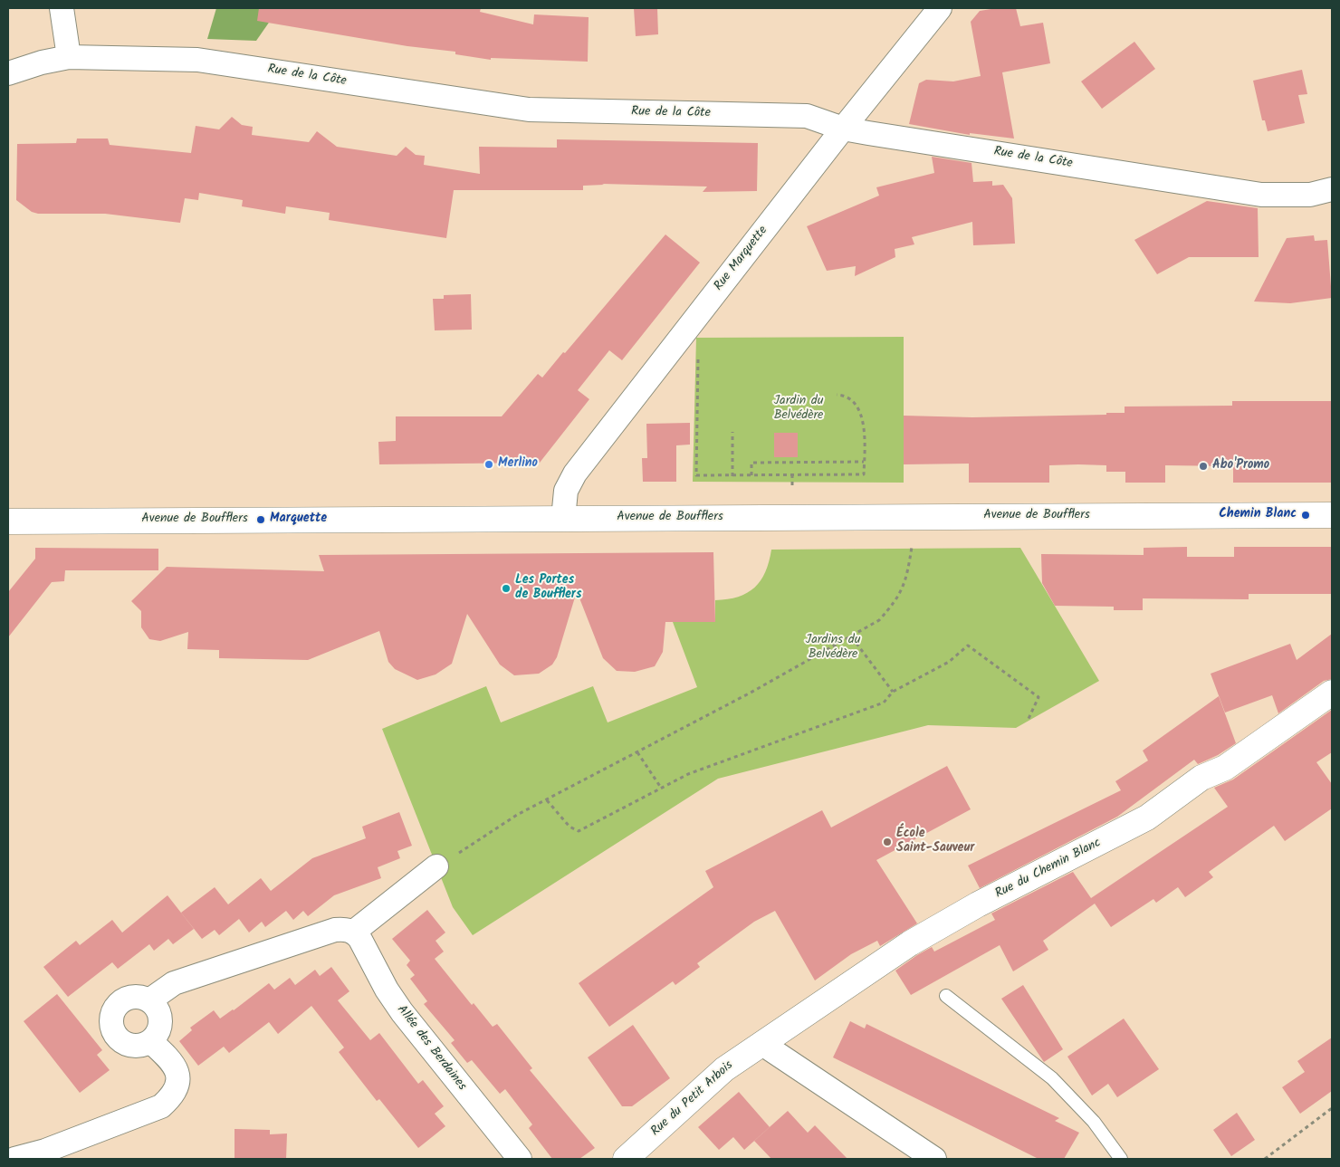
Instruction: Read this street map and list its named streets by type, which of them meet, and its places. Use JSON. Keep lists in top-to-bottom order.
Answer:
{
  "streets": {
    "street": [
      "Rue de la Côte",
      "Rue Marquette",
      "Avenue de Boufflers",
      "Rue du Chemin Blanc",
      "Allée des Berdaines",
      "Rue du Petit Arbois"
    ]
  },
  "crossings": [
    ["Rue de la Côte", "Rue Marquette"],
    ["Rue Marquette", "Avenue de Boufflers"],
    ["Rue du Chemin Blanc", "Rue du Petit Arbois"]
  ],
  "parks": ["Jardin du Belvédère", "Jardins du Belvédère"],
  "places": [
    "Merlino",
    "Abo'Promo",
    "Chemin Blanc",
    "Marquette",
    "Les Portes de Boufflers",
    "École Saint-Sauveur"
  ]
}
